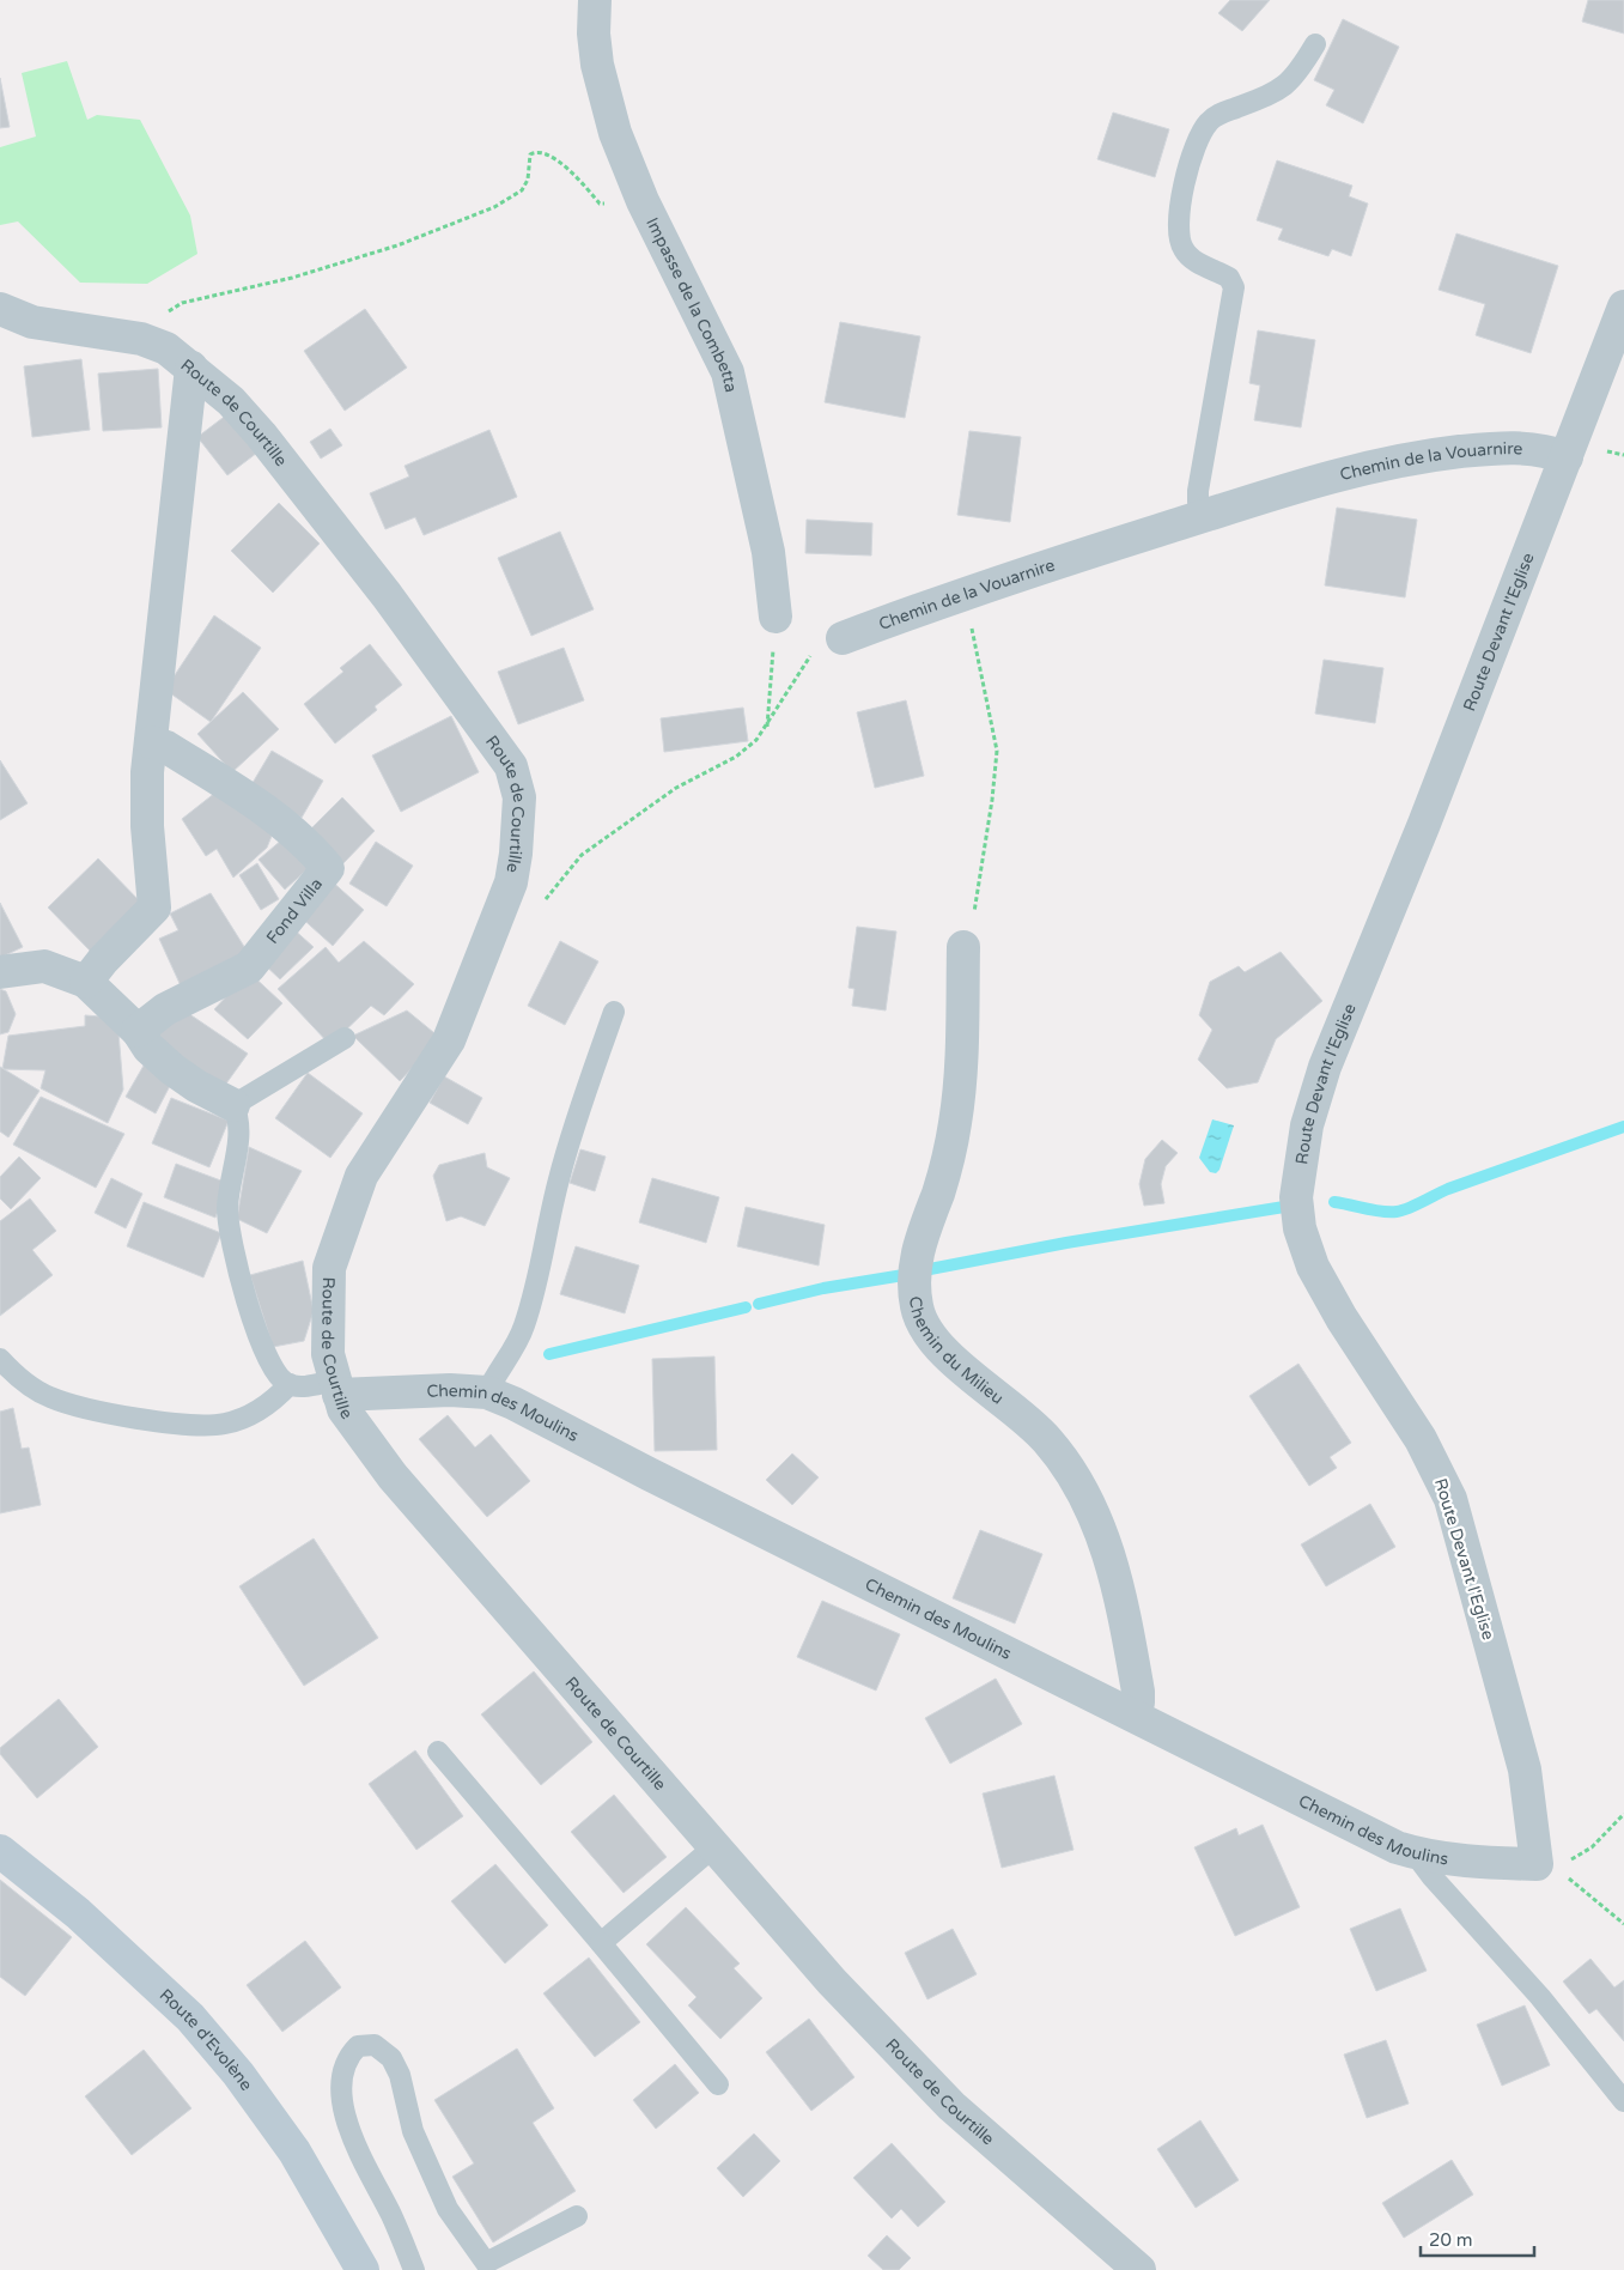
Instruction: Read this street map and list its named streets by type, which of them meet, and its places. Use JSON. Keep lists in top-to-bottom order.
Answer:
{
  "streets": {
    "main road": ["Route d'Evolène"],
    "street": [
      "Impasse de la Combetta",
      "Route de Courtille",
      "Chemin de la Vouarnire",
      "Route Devant l'Eglise",
      "Fond Villa",
      "Chemin du Milieu",
      "Chemin des Moulins"
    ]
  },
  "crossings": [
    ["Route de Courtille", "Chemin des Moulins"],
    ["Chemin de la Vouarnire", "Route Devant l'Eglise"],
    ["Route Devant l'Eglise", "Chemin des Moulins"],
    ["Chemin du Milieu", "Chemin des Moulins"]
  ],
  "scale_bar": "20 m"
}
